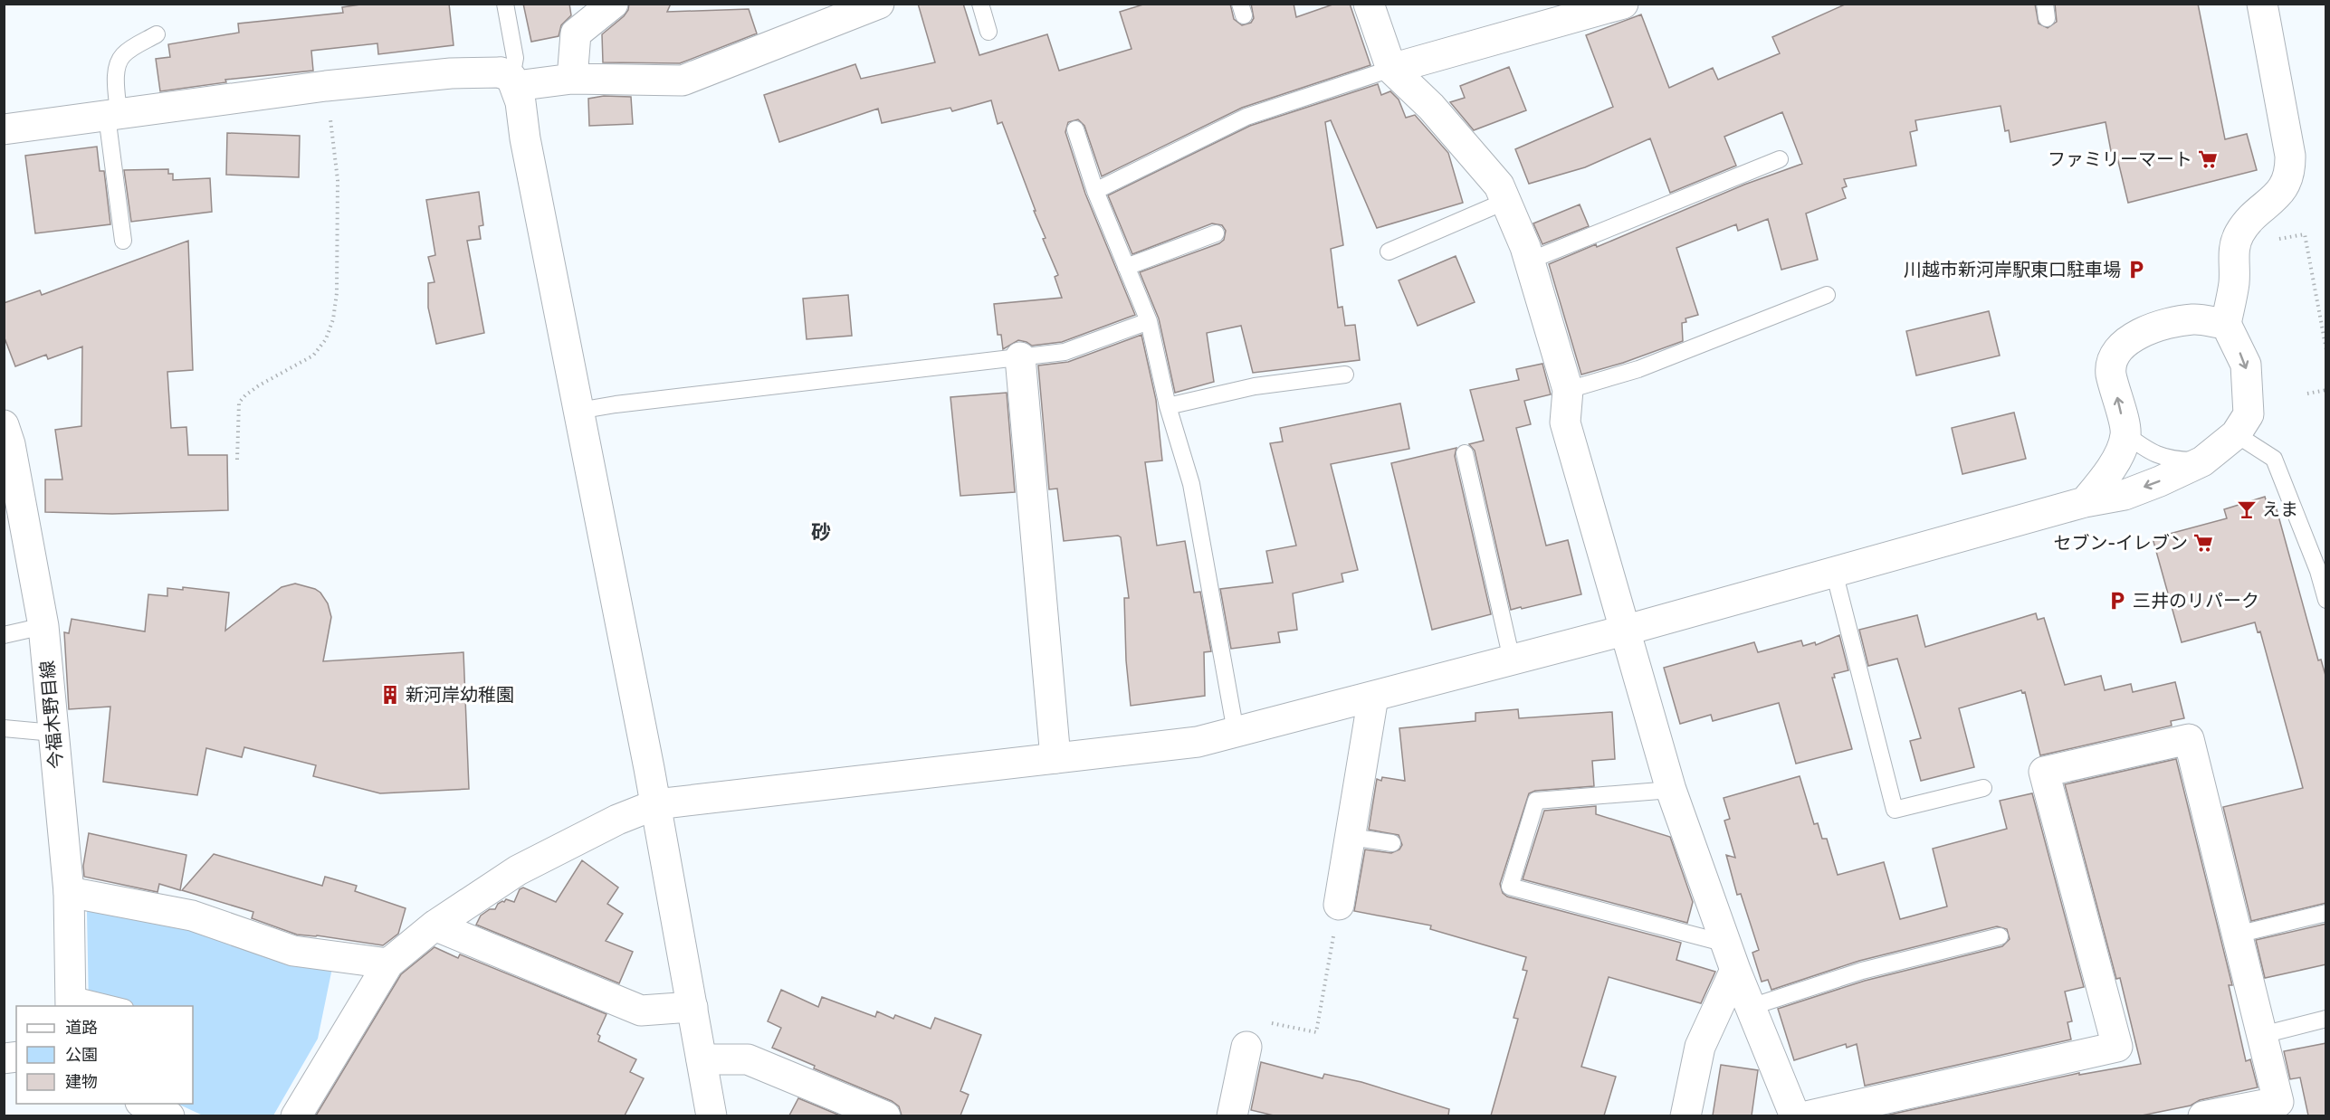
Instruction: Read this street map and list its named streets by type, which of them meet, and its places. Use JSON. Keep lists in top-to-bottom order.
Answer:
{
  "streets": {
    "street": ["今福木野目線"]
  },
  "districts": ["砂"],
  "places": {
    "supermarket": ["ファミリーマート", "セブン-イレブン"],
    "parking": ["川越市新河岸駅東口駐車場", "三井のリパーク"],
    "bar": ["えま"],
    "building": ["新河岸幼稚園"]
  },
  "legend": ["道路", "公園", "建物"]
}
